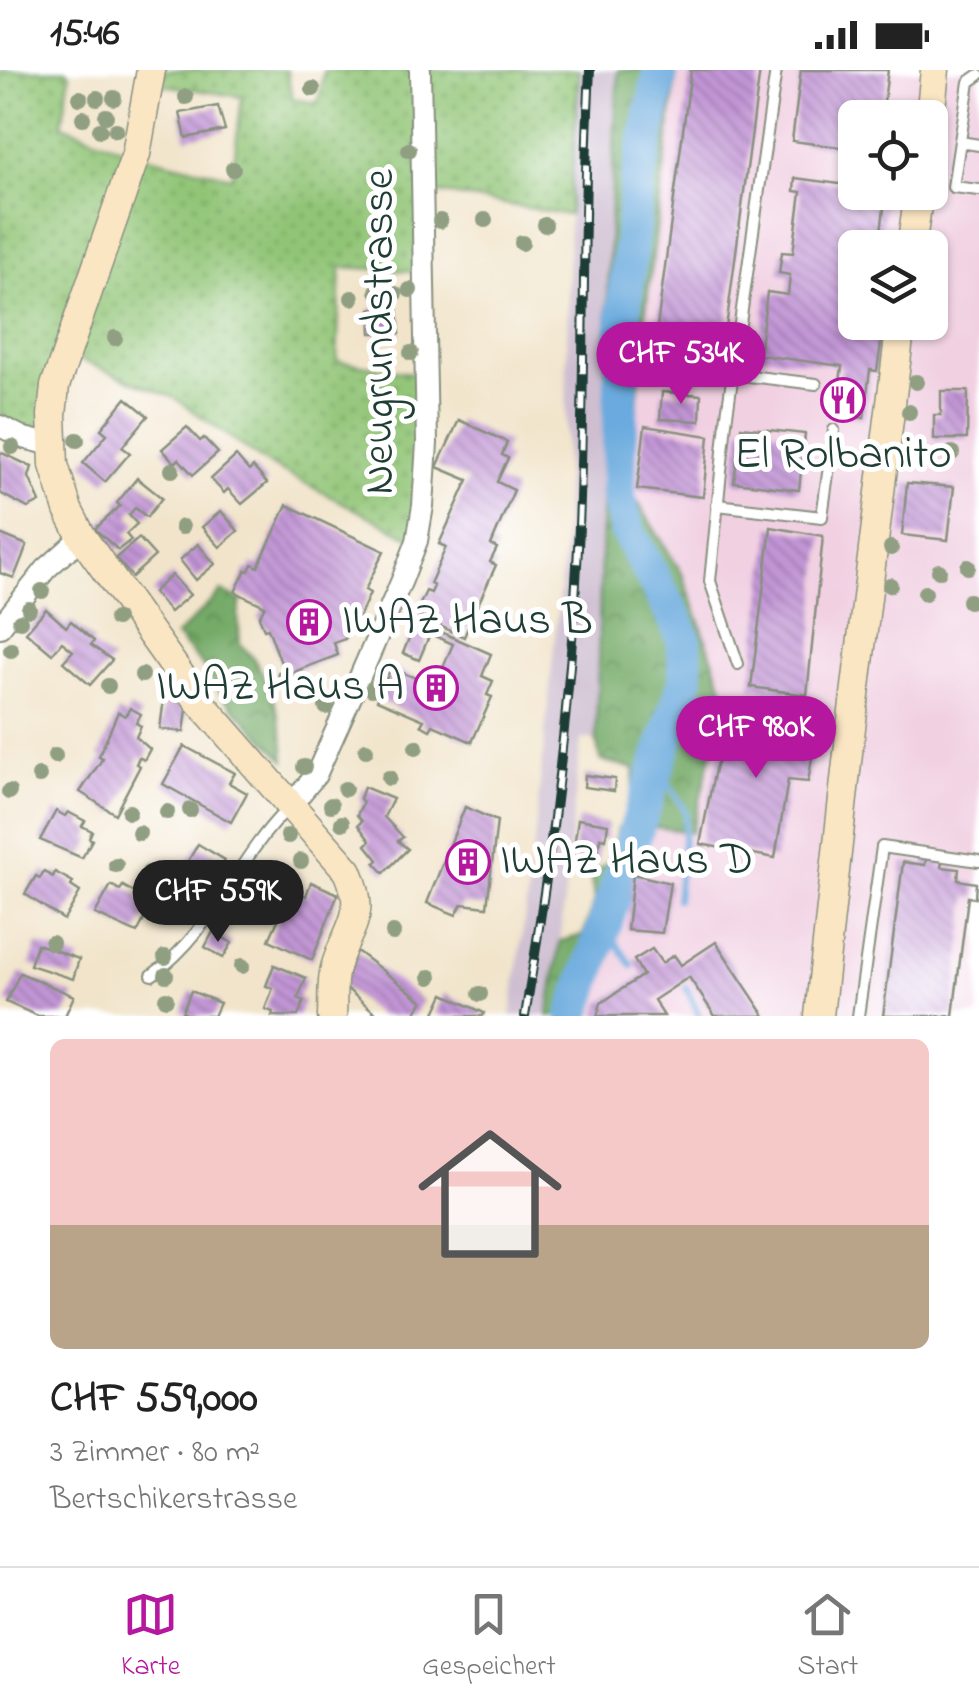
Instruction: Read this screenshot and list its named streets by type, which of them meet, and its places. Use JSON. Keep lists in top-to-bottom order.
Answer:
{
  "streets": {
    "street": ["Neugrundstrasse"]
  },
  "places": {
    "restaurant": ["El Rolbanito"],
    "building": ["IWAZ Haus B", "IWAZ Haus A", "IWAZ Haus D"]
  },
  "page": {
    "status": "15:46",
    "price": ["CHF 534K", "CHF 980K", "CHF 559K"],
    "list": [
      {
        "name": "CHF 559,000",
        "note": "3 Zimmer · 80 m² · Bertschikerstrasse"
      }
    ],
    "tabs": ["Karte", "Gespeichert", "Start"]
  }
}
